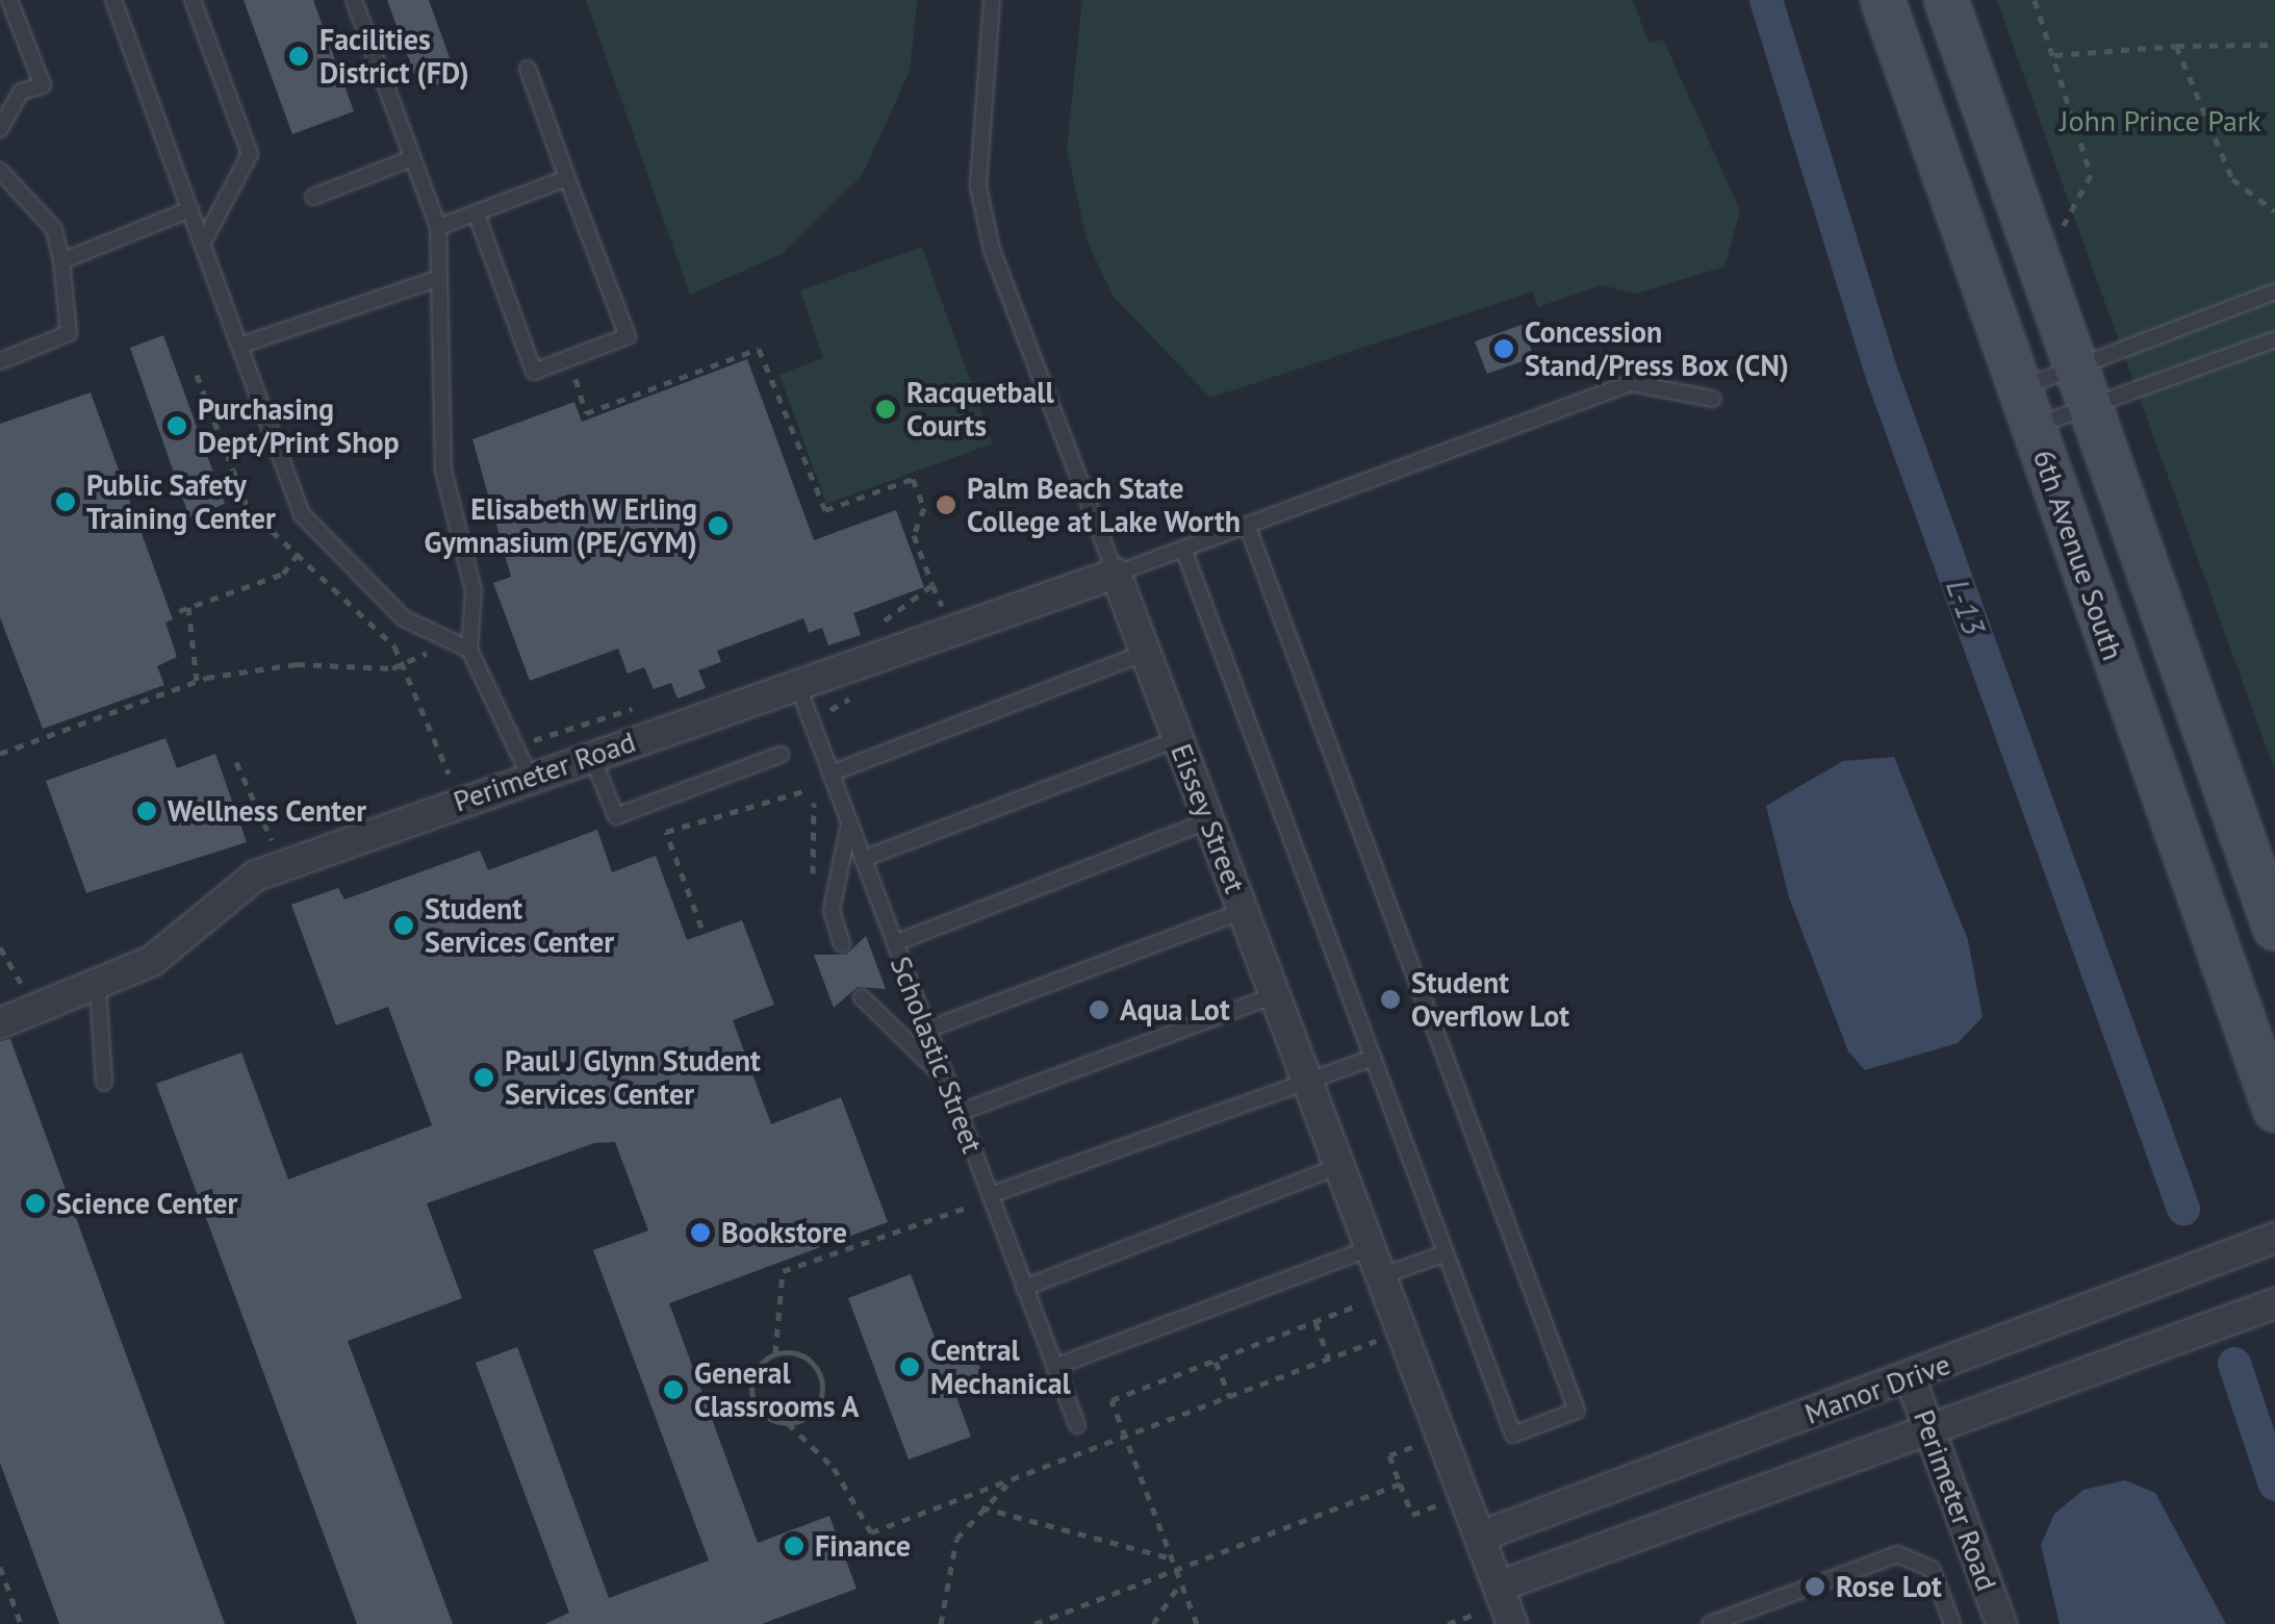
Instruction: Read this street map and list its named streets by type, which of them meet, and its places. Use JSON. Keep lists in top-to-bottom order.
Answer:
{
  "streets": {
    "street": [
      "6th Avenue South",
      "Perimeter Road",
      "Eissey Street",
      "Manor Drive"
    ],
    "lane": ["Scholastic Street"]
  },
  "crossings": [
    ["Perimeter Road", "Eissey Street"],
    ["Perimeter Road", "Scholastic Street"],
    ["Perimeter Road", "Manor Drive"],
    ["Eissey Street", "Manor Drive"]
  ],
  "water": ["L-13"],
  "parks": ["John Prince Park"],
  "places": [
    "Facilities District (FD)",
    "Concession Stand/Press Box (CN)",
    "Racquetball Courts",
    "Purchasing Dept/Print Shop",
    "Public Safety Training Center",
    "Palm Beach State College at Lake Worth",
    "Elisabeth W Erling Gymnasium (PE/GYM)",
    "Wellness Center",
    "Student Services Center",
    "Student Overflow Lot",
    "Aqua Lot",
    "Paul J Glynn Student Services Center",
    "Science Center",
    "Bookstore",
    "Central Mechanical",
    "General Classrooms A",
    "Finance",
    "Rose Lot"
  ]
}
